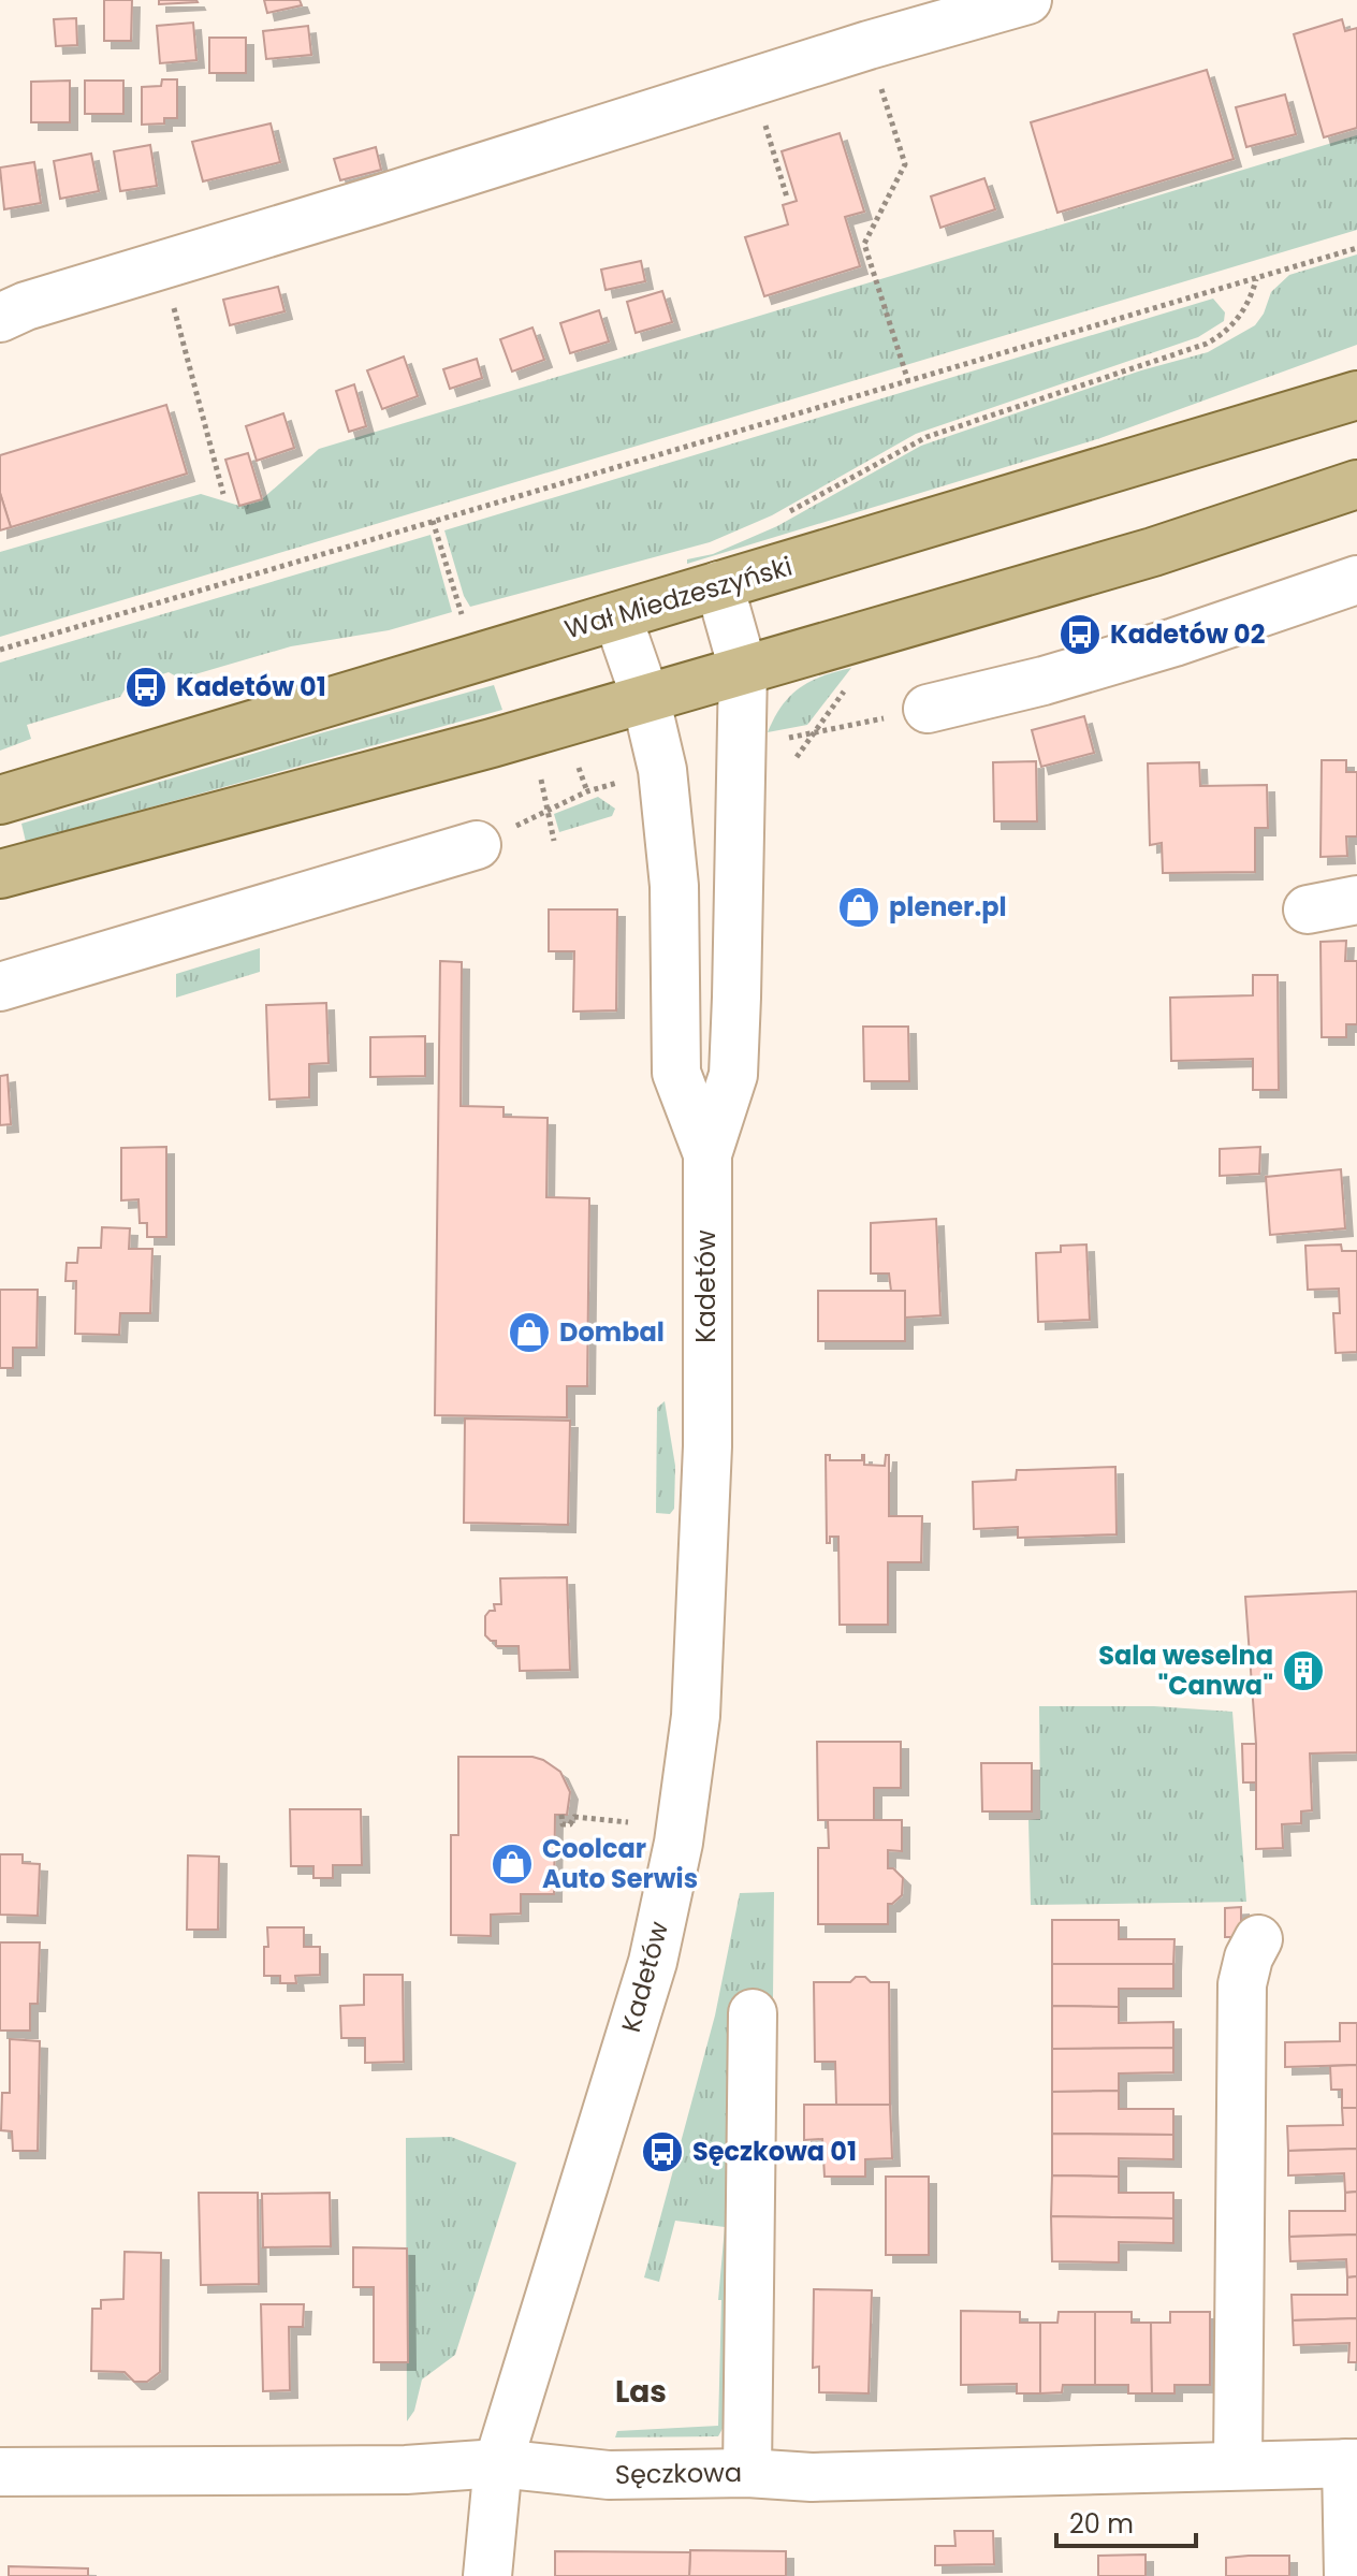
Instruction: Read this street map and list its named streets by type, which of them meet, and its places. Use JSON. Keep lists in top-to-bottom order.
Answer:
{
  "streets": {
    "main road": ["Wał Miedzeszyński"],
    "street": ["Kadetów", "Sęczkowa"]
  },
  "crossings": [
    ["Wał Miedzeszyński", "Kadetów"],
    ["Kadetów", "Sęczkowa"]
  ],
  "districts": ["Las"],
  "places": {
    "bus stop": ["Kadetów 02", "Kadetów 01", "Sęczkowa 01"],
    "shop": ["plener.pl", "Dombal", "Coolcar Auto Serwis"],
    "building": ["Sala weselna \"Canwa\""]
  },
  "scale_bar": "20 m"
}
